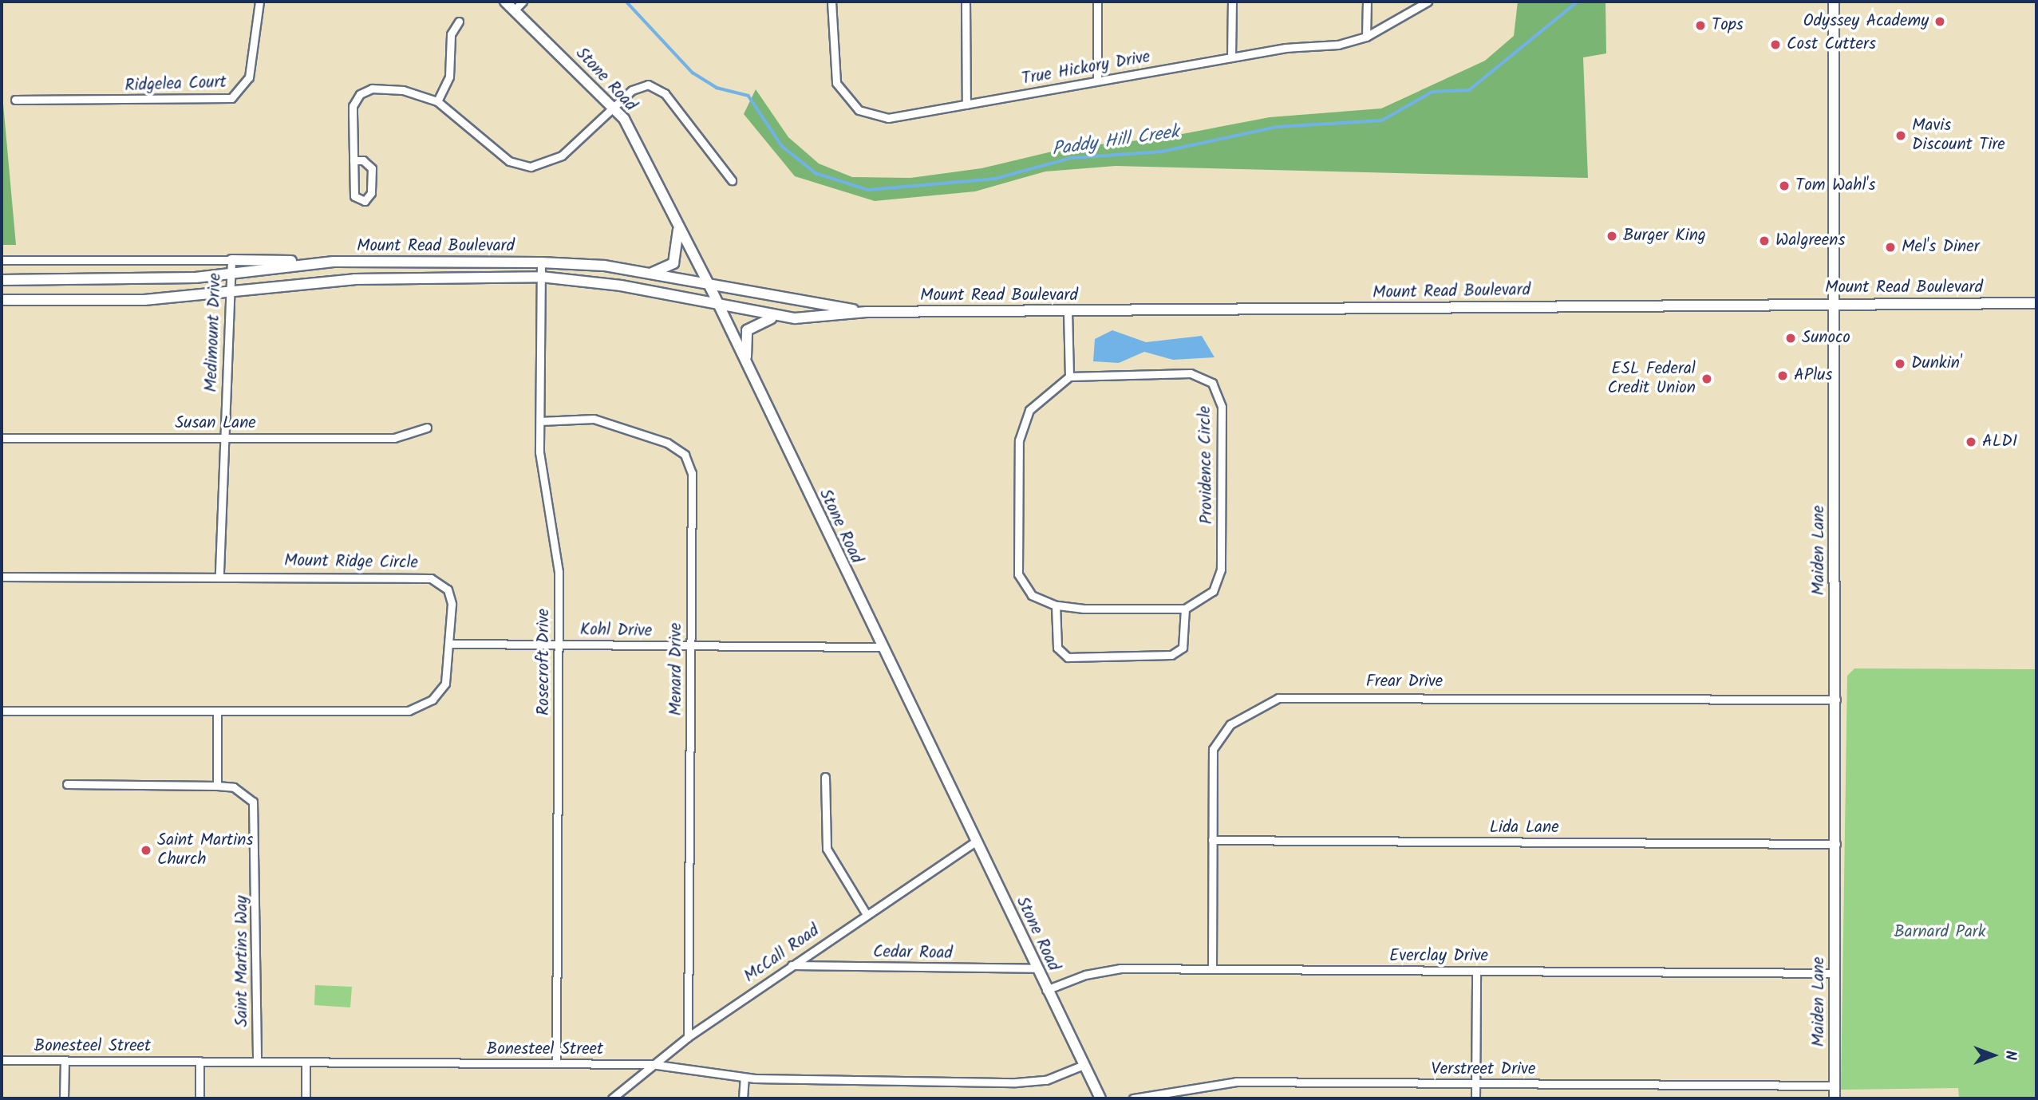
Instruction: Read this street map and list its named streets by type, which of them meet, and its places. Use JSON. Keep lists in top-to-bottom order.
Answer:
{
  "streets": {
    "main road": ["Stone Road", "Mount Read Boulevard", "Maiden Lane"],
    "street": [
      "True Hickory Drive",
      "Ridgelea Court",
      "Medimount Drive",
      "Susan Lane",
      "Providence Circle",
      "Mount Ridge Circle",
      "Kohl Drive",
      "Rosecroft Drive",
      "Menard Drive",
      "Frear Drive",
      "Lida Lane",
      "Cedar Road",
      "McCall Road",
      "Everclay Drive",
      "Saint Martins Way",
      "Bonesteel Street",
      "Verstreet Drive"
    ]
  },
  "crossings": [
    ["Stone Road", "Mount Read Boulevard"],
    ["Stone Road", "Kohl Drive"],
    ["Stone Road", "Cedar Road"],
    ["Stone Road", "McCall Road"],
    ["Stone Road", "Everclay Drive"],
    ["Stone Road", "Bonesteel Street"],
    ["Mount Read Boulevard", "Medimount Drive"],
    ["Mount Read Boulevard", "Maiden Lane"],
    ["Mount Read Boulevard", "Rosecroft Drive"],
    ["Medimount Drive", "Susan Lane"],
    ["Medimount Drive", "Mount Ridge Circle"],
    ["Maiden Lane", "Frear Drive"],
    ["Maiden Lane", "Lida Lane"],
    ["Maiden Lane", "Everclay Drive"],
    ["Maiden Lane", "Verstreet Drive"],
    ["Mount Ridge Circle", "Kohl Drive"],
    ["Kohl Drive", "Rosecroft Drive"],
    ["Kohl Drive", "Menard Drive"],
    ["Rosecroft Drive", "Menard Drive"],
    ["Rosecroft Drive", "Bonesteel Street"],
    ["Menard Drive", "McCall Road"],
    ["Frear Drive", "Lida Lane"],
    ["Frear Drive", "Everclay Drive"],
    ["Cedar Road", "McCall Road"],
    ["McCall Road", "Bonesteel Street"],
    ["Saint Martins Way", "Bonesteel Street"]
  ],
  "water": ["Paddy Hill Creek"],
  "parks": ["Barnard Park"],
  "places": [
    "Odyssey Academy",
    "Tops",
    "Cost Cutters",
    "Mavis Discount Tire",
    "Tom Wahl's",
    "Burger King",
    "Walgreens",
    "Mel's Diner",
    "Sunoco",
    "Dunkin'",
    "APlus",
    "ESL Federal Credit Union",
    "ALDI",
    "Saint Martins Church"
  ],
  "north": "right"
}
